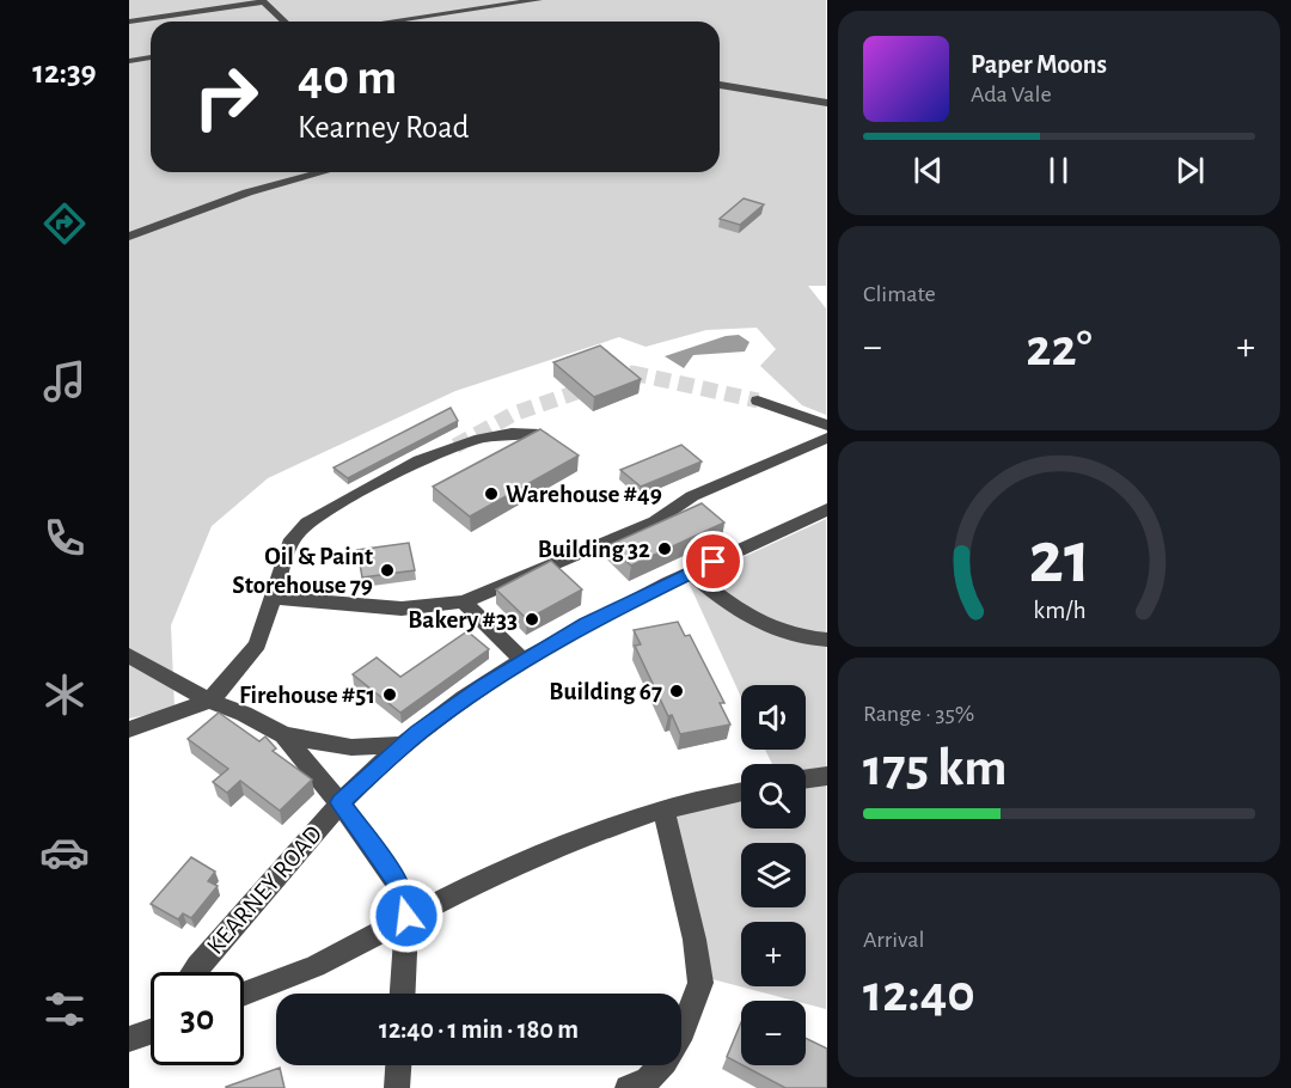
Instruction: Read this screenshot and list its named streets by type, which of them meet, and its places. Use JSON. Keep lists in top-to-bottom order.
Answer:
{
  "streets": {
    "street": ["KEARNEY ROAD"]
  },
  "places": [
    "Warehouse #49",
    "Building 32",
    "Oil & Paint Storehouse 79",
    "Bakery #33",
    "Building 67",
    "Firehouse #51"
  ],
  "page": {
    "tabs": "12:39",
    "turn": ["40 m", "Kearney Road"],
    "song": ["Paper Moons", "Ada Vale"],
    "tile": [
      "Climate",
      ["Range · 35%", "175 km"],
      ["Arrival", "12:40"]
    ],
    "heat": ["−", "22°", "+"],
    "map_buttons": ["+", "−"],
    "limit": "30",
    "trip": "12:40 · 1 min · 180 m",
    "gauge": ["21", "km/h"]
  }
}
